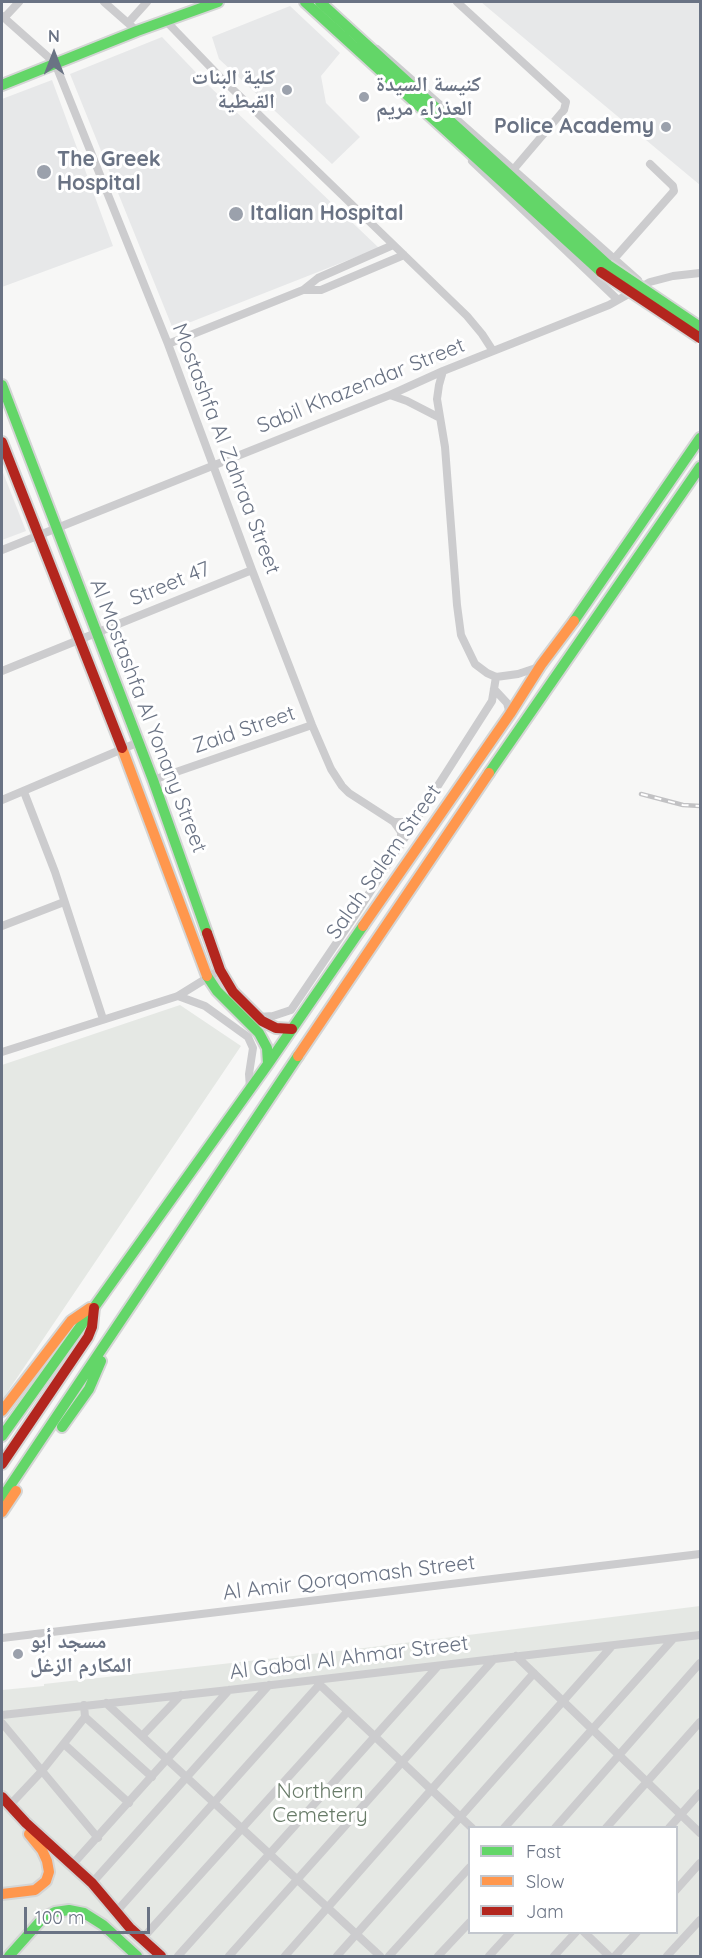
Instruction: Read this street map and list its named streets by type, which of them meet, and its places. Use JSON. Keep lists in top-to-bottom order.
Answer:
{
  "streets": {
    "main road": ["Al Mostashfa Al Yonany Street", "Salah Salem Street"],
    "street": [
      "Sabil Khazendar Street",
      "Mostashfa Al Zahraa Street",
      "Street 47",
      "Zaid Street",
      "Al Amir Qorqomash Street",
      "Al Gabal Al Ahmar Street"
    ]
  },
  "crossings": [
    ["Sabil Khazendar Street", "Mostashfa Al Zahraa Street"],
    ["Sabil Khazendar Street", "Al Mostashfa Al Yonany Street"],
    ["Mostashfa Al Zahraa Street", "Street 47"],
    ["Mostashfa Al Zahraa Street", "Zaid Street"],
    ["Street 47", "Al Mostashfa Al Yonany Street"],
    ["Al Mostashfa Al Yonany Street", "Zaid Street"],
    ["Al Mostashfa Al Yonany Street", "Salah Salem Street"]
  ],
  "parks": ["Northern Cemetery"],
  "places": [
    "كلية البنات القبطية",
    "كنيسة السيدة العذراء مريم",
    "Police Academy",
    "The Greek Hospital",
    "Italian Hospital",
    "مسجد أبو المكارم الزغل"
  ],
  "legend": ["Fast", "Slow", "Jam"],
  "scale_bar": "100 m",
  "north": "top"
}
